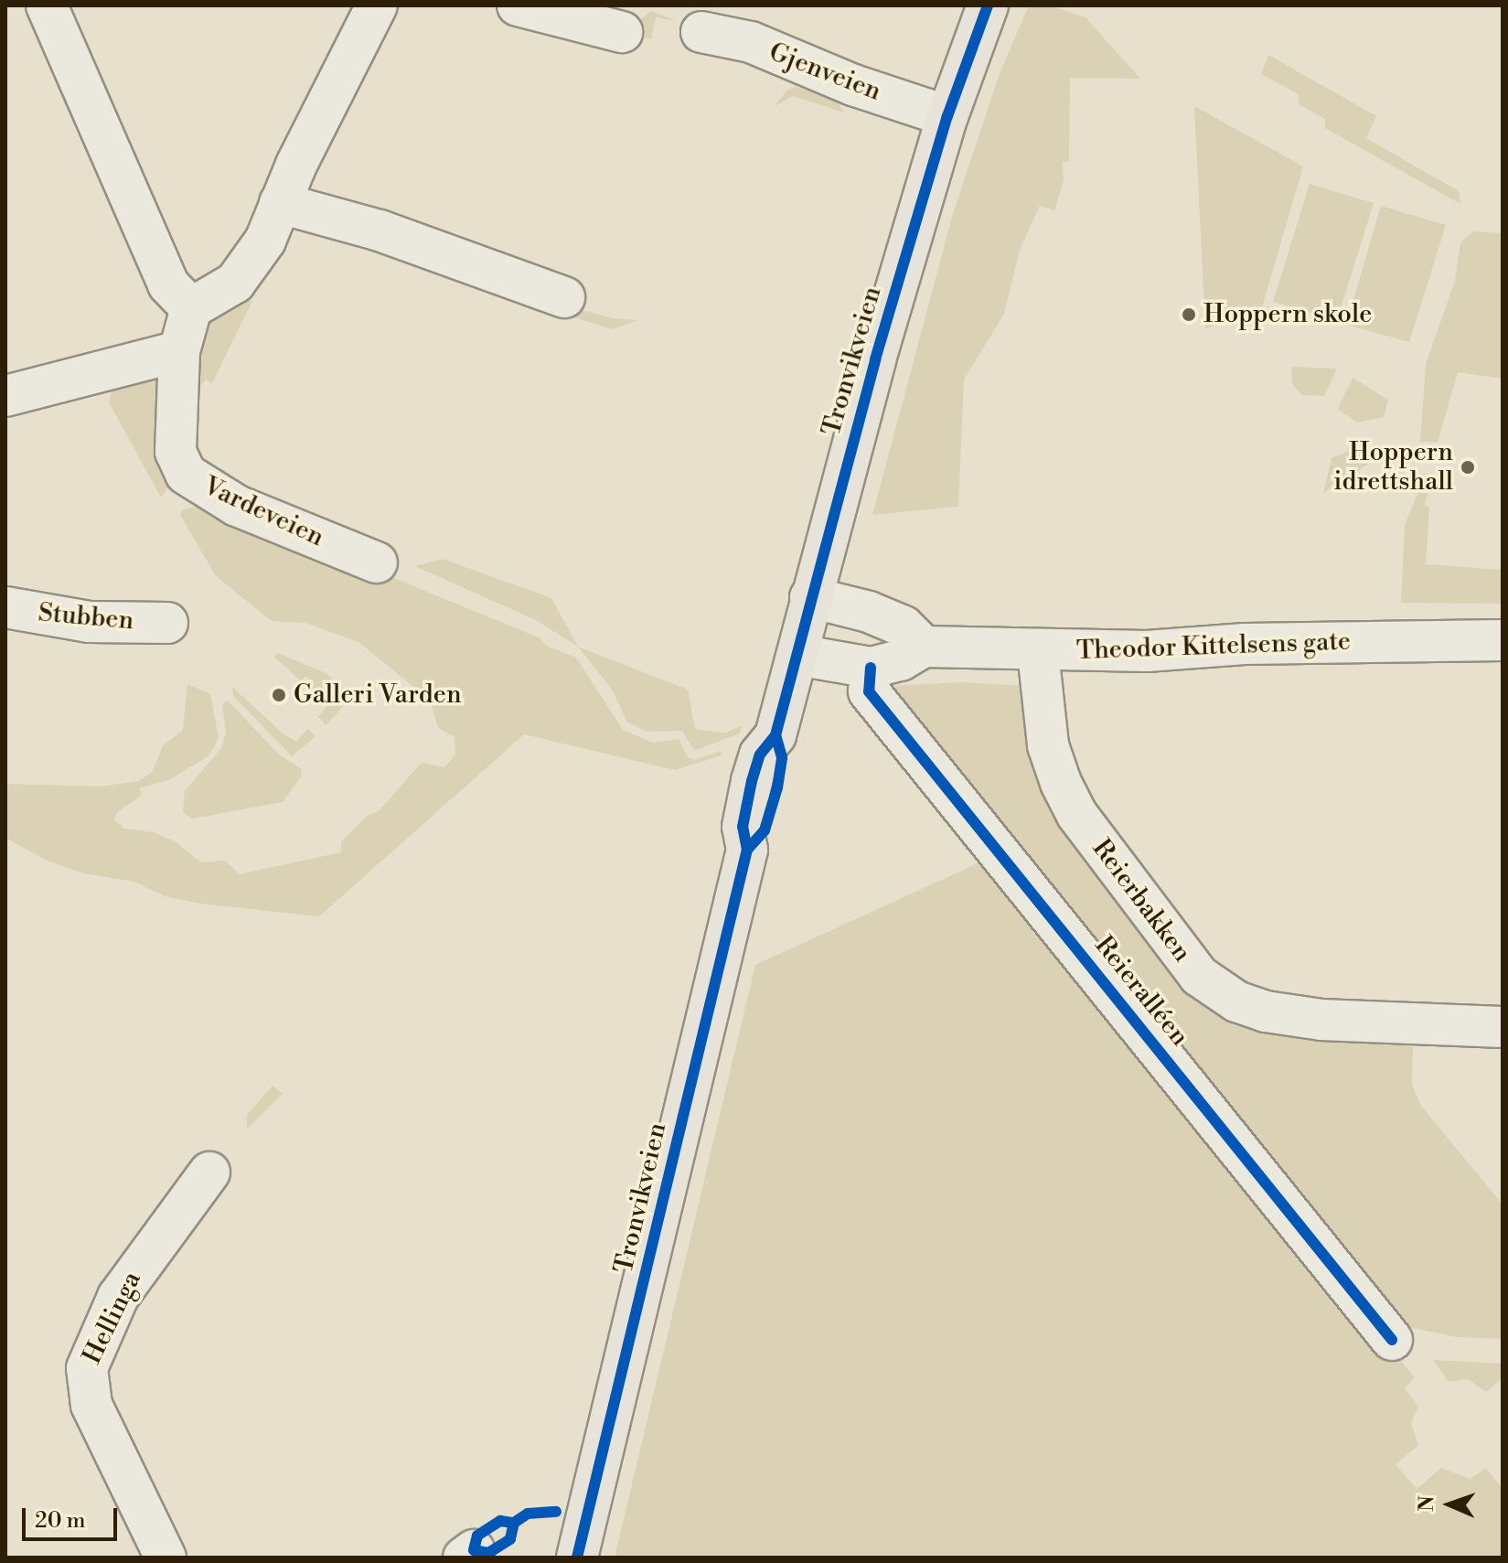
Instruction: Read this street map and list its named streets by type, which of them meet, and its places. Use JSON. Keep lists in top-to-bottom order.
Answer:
{
  "streets": {
    "main road": ["Tronvikveien"],
    "street": [
      "Gjenveien",
      "Vardeveien",
      "Stubben",
      "Theodor Kittelsens gate",
      "Reierbakken",
      "Reieralléen",
      "Hellinga"
    ]
  },
  "crossings": [
    ["Gjenveien", "Tronvikveien"],
    ["Tronvikveien", "Theodor Kittelsens gate"],
    ["Theodor Kittelsens gate", "Reierbakken"],
    ["Theodor Kittelsens gate", "Reieralléen"]
  ],
  "places": ["Hoppern skole", "Hoppern idrettshall", "Galleri Varden"],
  "scale_bar": "20 m",
  "north": "left"
}
